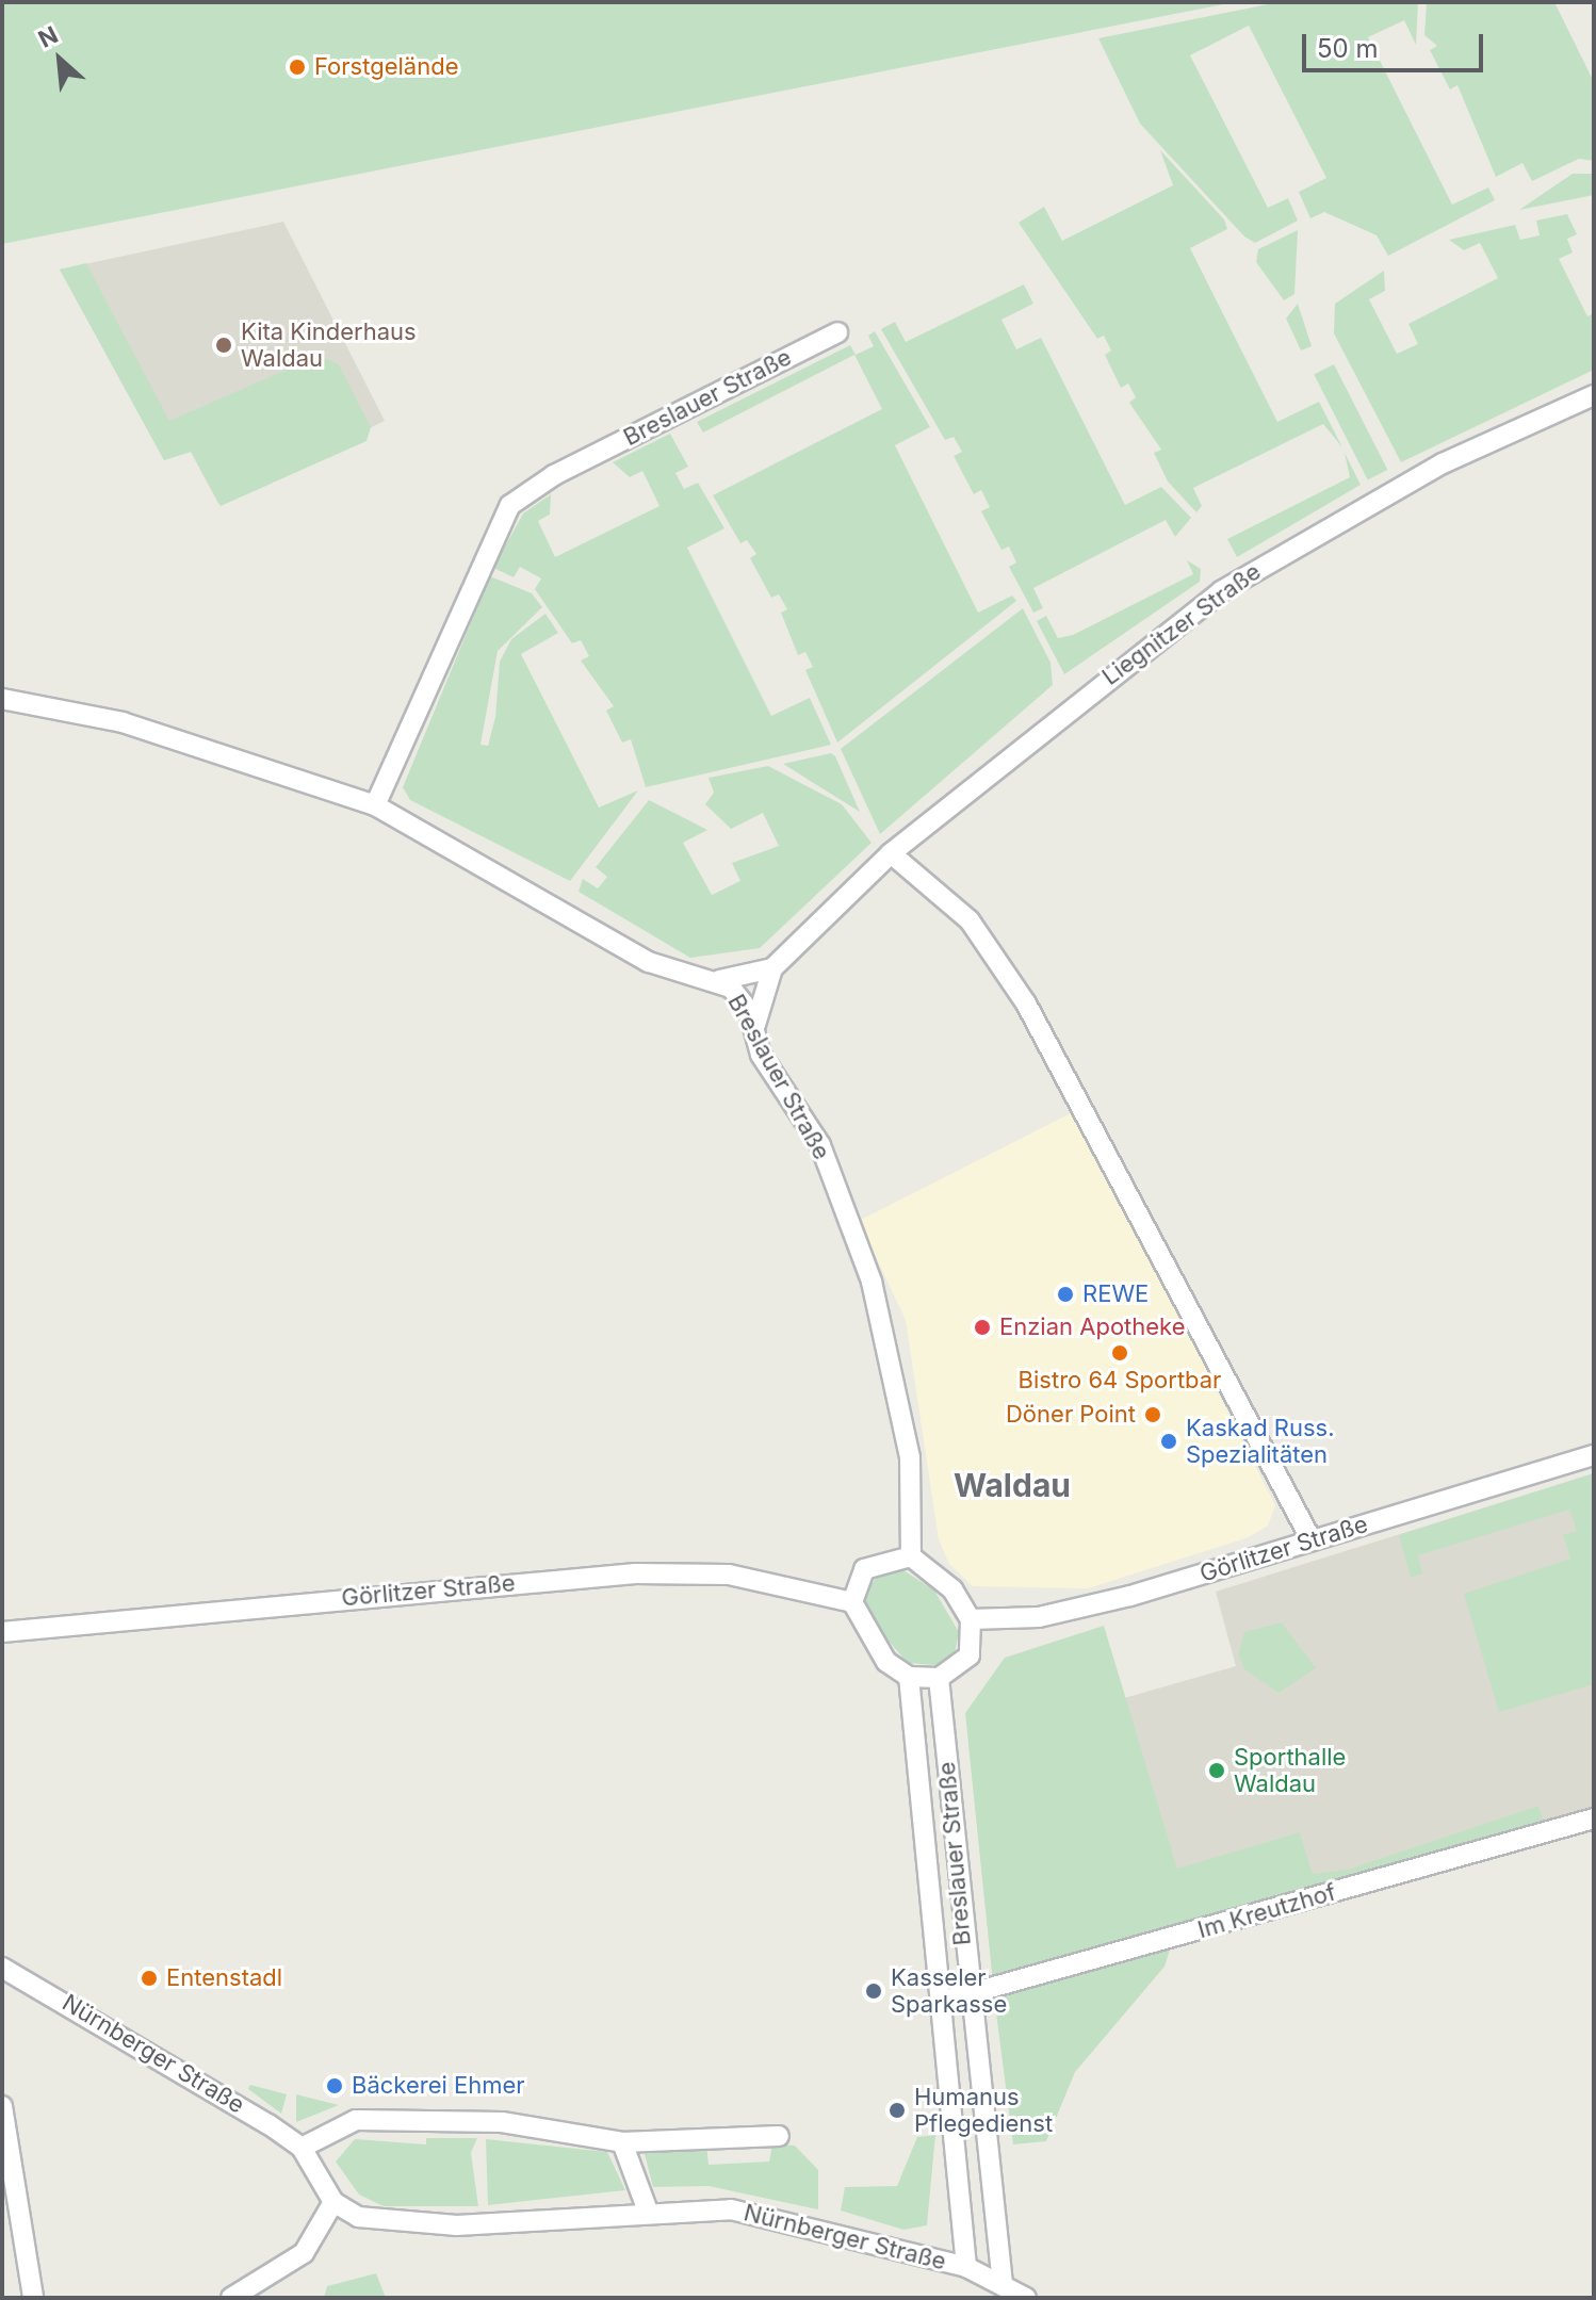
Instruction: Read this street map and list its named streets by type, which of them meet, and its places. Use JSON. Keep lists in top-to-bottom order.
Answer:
{
  "streets": {
    "street": [
      "Breslauer Straße",
      "Liegnitzer Straße",
      "Görlitzer Straße",
      "Im Kreutzhof",
      "Nürnberger Straße"
    ]
  },
  "crossings": [
    ["Breslauer Straße", "Liegnitzer Straße"],
    ["Breslauer Straße", "Görlitzer Straße"],
    ["Breslauer Straße", "Im Kreutzhof"],
    ["Breslauer Straße", "Nürnberger Straße"]
  ],
  "districts": ["Waldau"],
  "places": [
    "Forstgelände",
    "Kita Kinderhaus Waldau",
    "REWE",
    "Enzian Apotheke",
    "Bistro 64 Sportbar",
    "Döner Point",
    "Kaskad Russ. Spezialitäten",
    "Sporthalle Waldau",
    "Entenstadl",
    "Kasseler Sparkasse",
    "Bäckerei Ehmer",
    "Humanus Pflegedienst"
  ],
  "scale_bar": "50 m",
  "north": "top left"
}
